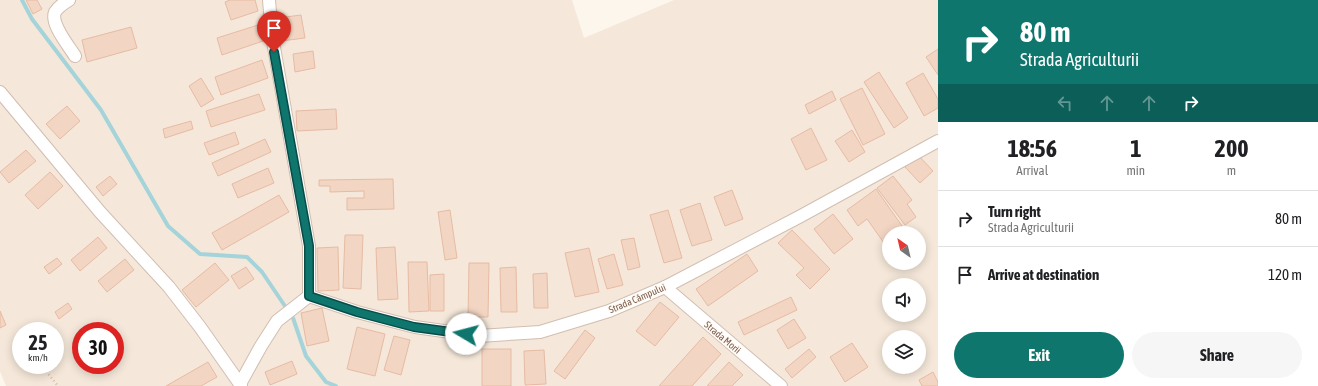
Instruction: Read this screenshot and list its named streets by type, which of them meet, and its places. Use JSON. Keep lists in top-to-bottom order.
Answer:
{
  "streets": {
    "street": ["Strada Câmpului", "Strada Morii"]
  },
  "crossings": [
    ["Strada Câmpului", "Strada Morii"]
  ],
  "north": "top left",
  "page": {
    "turn": ["80 m", "Strada Agriculturii"],
    "eta": [
      "18:56",
      "Arrival",
      "1",
      "min",
      "200",
      "m"
    ],
    "list": [
      {
        "name": "Turn right",
        "note": "Strada Agriculturii",
        "value": "80 m"
      },
      {
        "name": "Arrive at destination",
        "value": "120 m"
      }
    ],
    "speed": "25 km/h",
    "limit": "30",
    "buttons": ["Exit", "Share"]
  }
}
